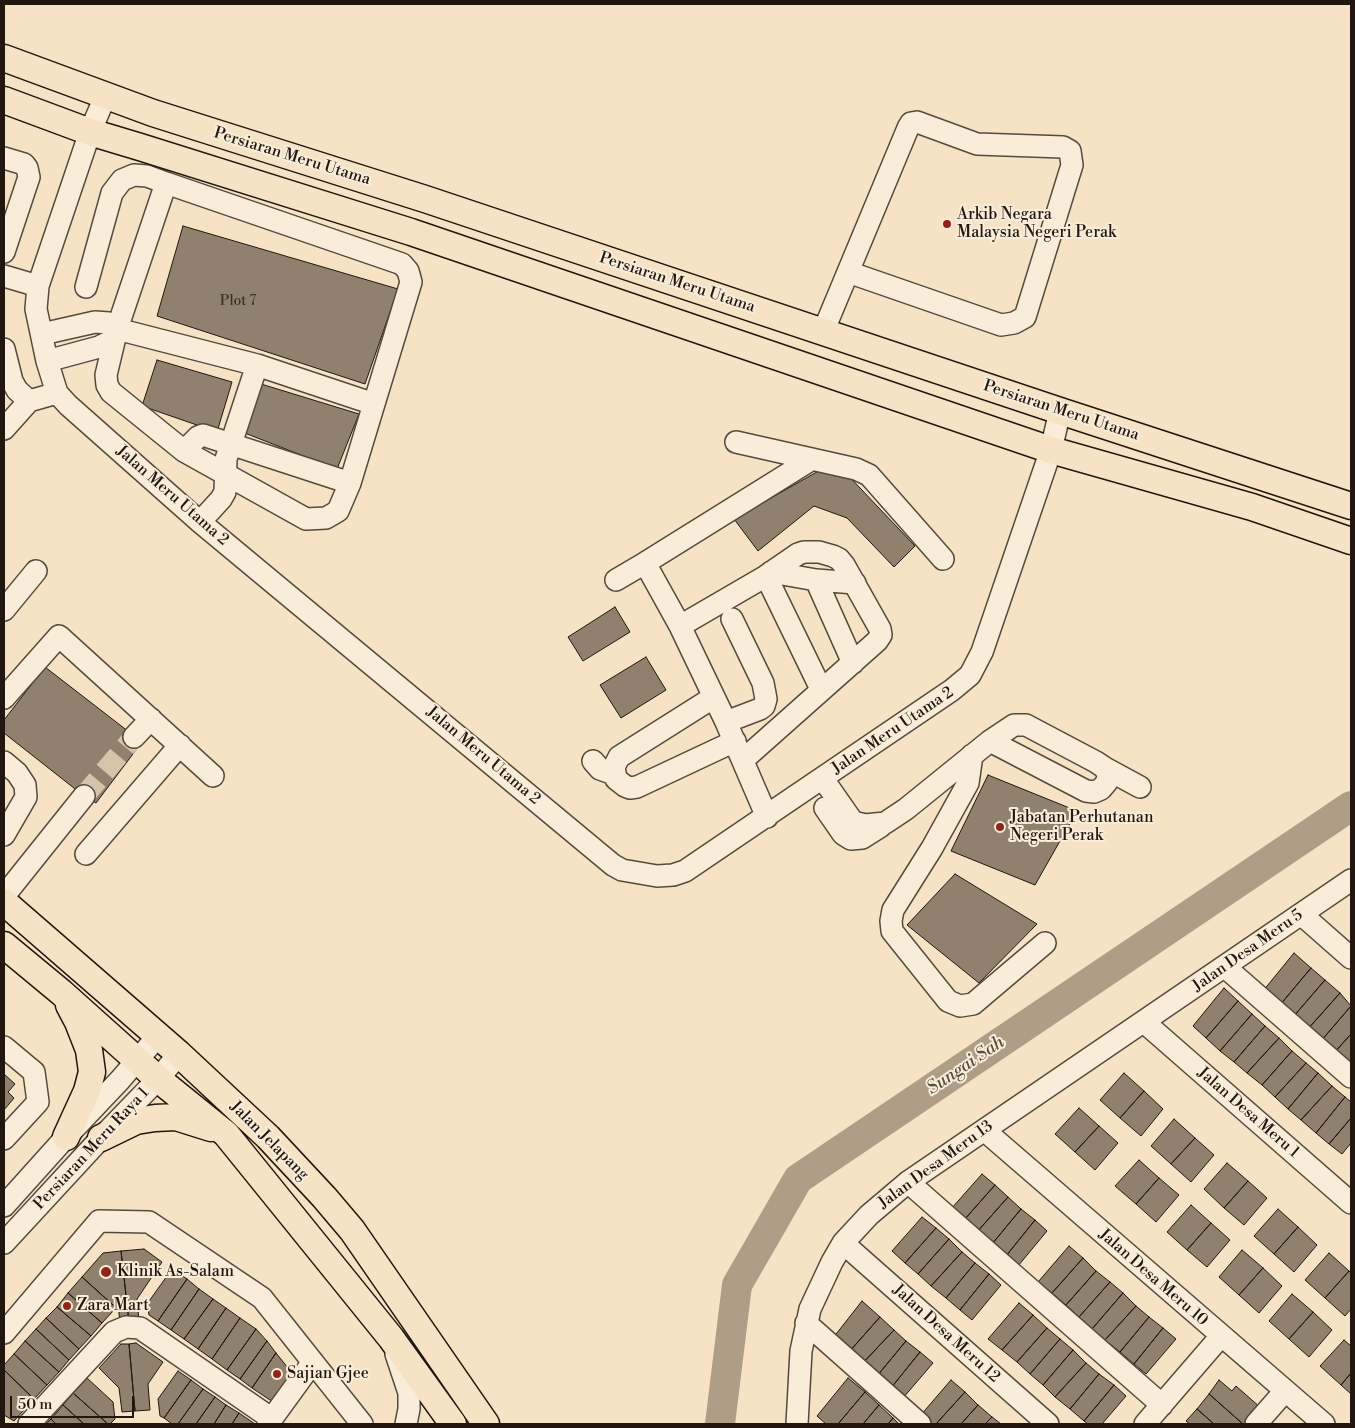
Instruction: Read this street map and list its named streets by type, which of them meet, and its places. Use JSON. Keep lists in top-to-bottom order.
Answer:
{
  "streets": {
    "main road": ["Persiaran Meru Utama", "Jalan Jelapang"],
    "street": [
      "Jalan Meru Utama 2",
      "Jalan Desa Meru 5",
      "Jalan Desa Meru 1",
      "Persiaran Meru Raya 1",
      "Jalan Desa Meru 13",
      "Jalan Desa Meru 10",
      "Jalan Desa Meru 12"
    ]
  },
  "crossings": [
    ["Persiaran Meru Utama", "Jalan Meru Utama 2"],
    ["Jalan Desa Meru 5", "Jalan Desa Meru 1"],
    ["Jalan Desa Meru 5", "Jalan Desa Meru 13"],
    ["Jalan Desa Meru 1", "Jalan Desa Meru 13"],
    ["Jalan Jelapang", "Persiaran Meru Raya 1"],
    ["Jalan Desa Meru 13", "Jalan Desa Meru 10"],
    ["Jalan Desa Meru 13", "Jalan Desa Meru 12"]
  ],
  "water": ["Sungai Sah"],
  "places": [
    "Arkib Negara Malaysia Negeri Perak",
    "Jabatan Perhutanan Negeri Perak",
    "Klinik As-Salam",
    "Zara Mart",
    "Sajian Gjee"
  ],
  "house_numbers": ["Plot 7"],
  "scale_bar": "50 m"
}
